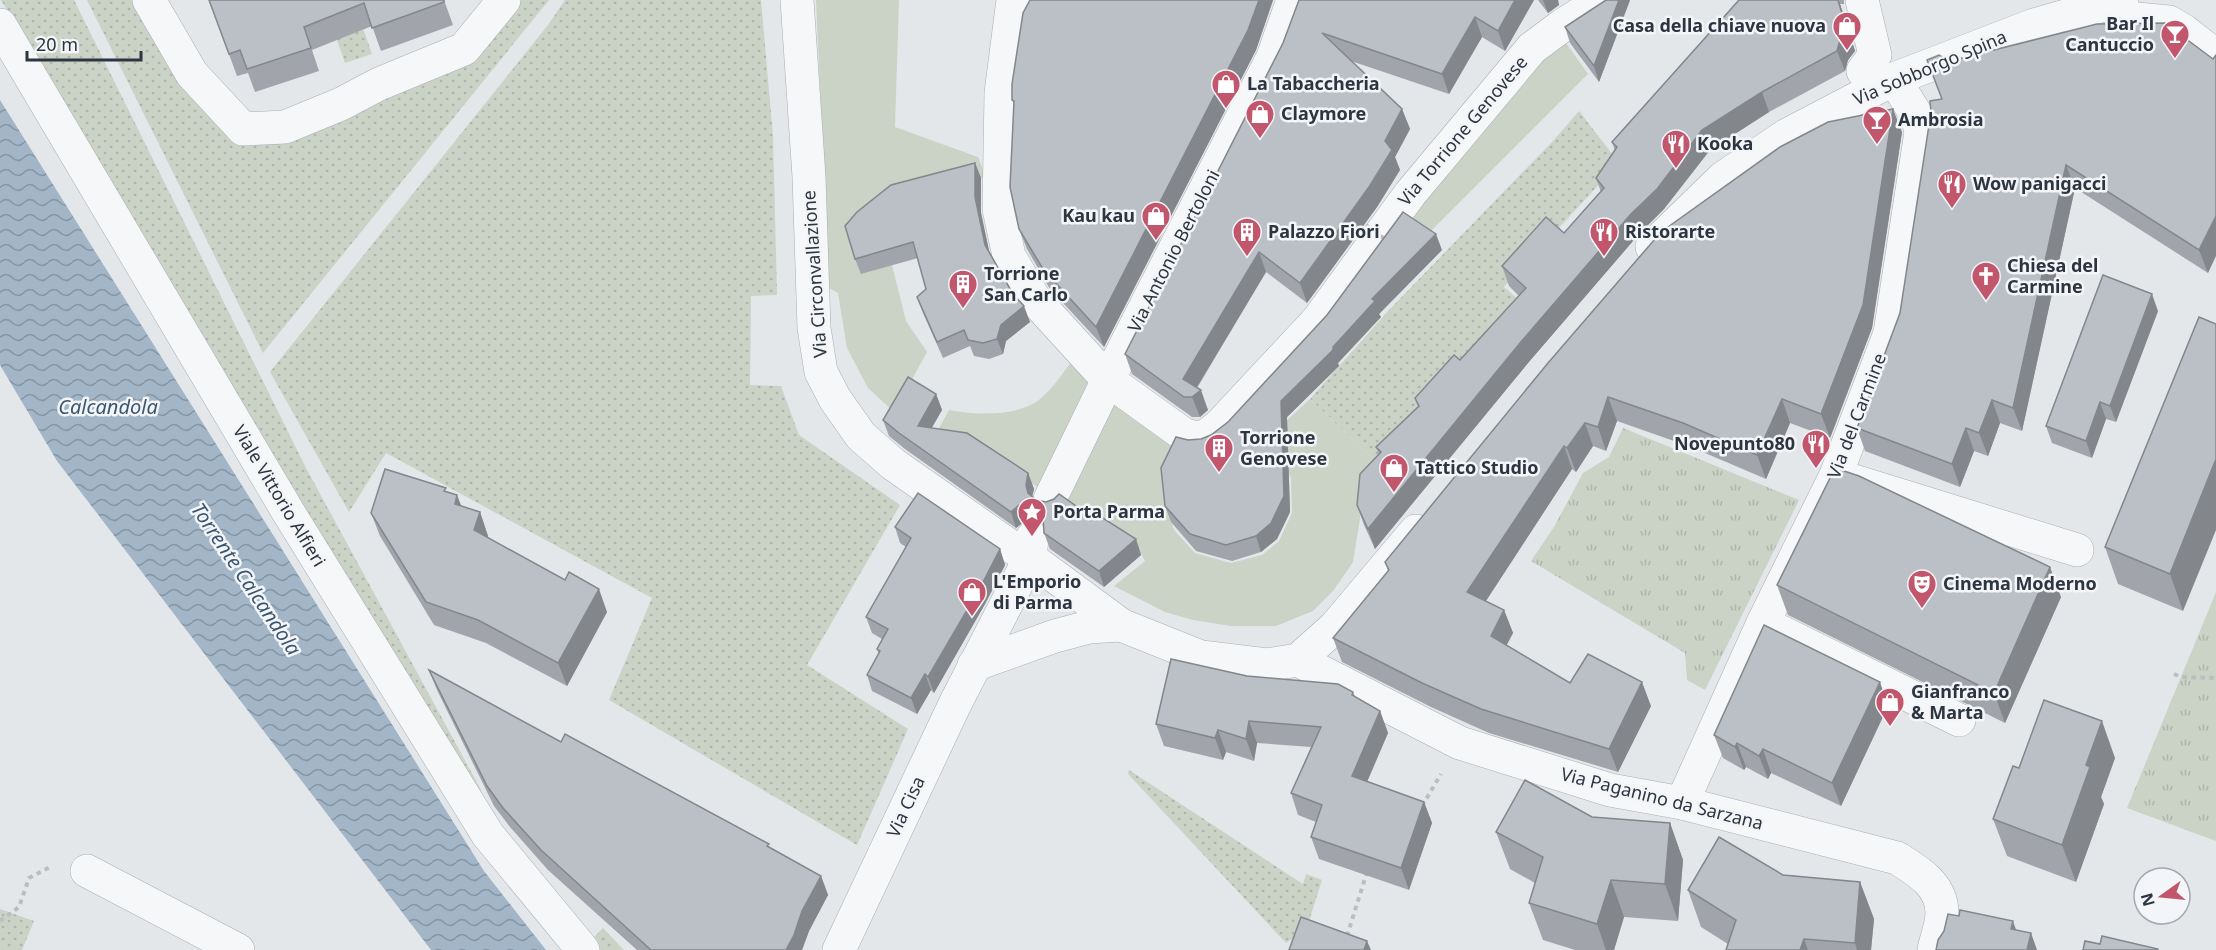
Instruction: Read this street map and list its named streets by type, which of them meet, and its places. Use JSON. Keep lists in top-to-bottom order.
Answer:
{
  "streets": {
    "street": [
      "Via Sobborgo Spina",
      "Via Torrione Genovese",
      "Via Antonio Bertoloni",
      "Via Circonvallazione",
      "Via del Carmine",
      "Viale Vittorio Alfieri",
      "Via Paganino da Sarzana",
      "Via Cisa"
    ]
  },
  "crossings": [
    ["Via Sobborgo Spina", "Via del Carmine"],
    ["Via Torrione Genovese", "Via Antonio Bertoloni"],
    ["Via Circonvallazione", "Via Cisa"],
    ["Via del Carmine", "Via Paganino da Sarzana"]
  ],
  "water": ["Calcandola", "Torrente Calcandola"],
  "places": {
    "shop": [
      "Casa della chiave nuova",
      "La Tabaccheria",
      "Claymore",
      "Kau kau",
      "Tattico Studio",
      "L'Emporio di Parma",
      "Gianfranco & Marta"
    ],
    "bar": ["Bar Il Cantuccio", "Ambrosia"],
    "restaurant": [
      "Kooka",
      "Wow panigacci",
      "Ristorarte",
      "Novepunto80"
    ],
    "building": ["Palazzo Fiori", "Torrione San Carlo", "Torrione Genovese"],
    "church": ["Chiesa del Carmine"],
    "place": ["Porta Parma"],
    "theatre": ["Cinema Moderno"]
  },
  "scale_bar": "20 m",
  "north": "left"
}
